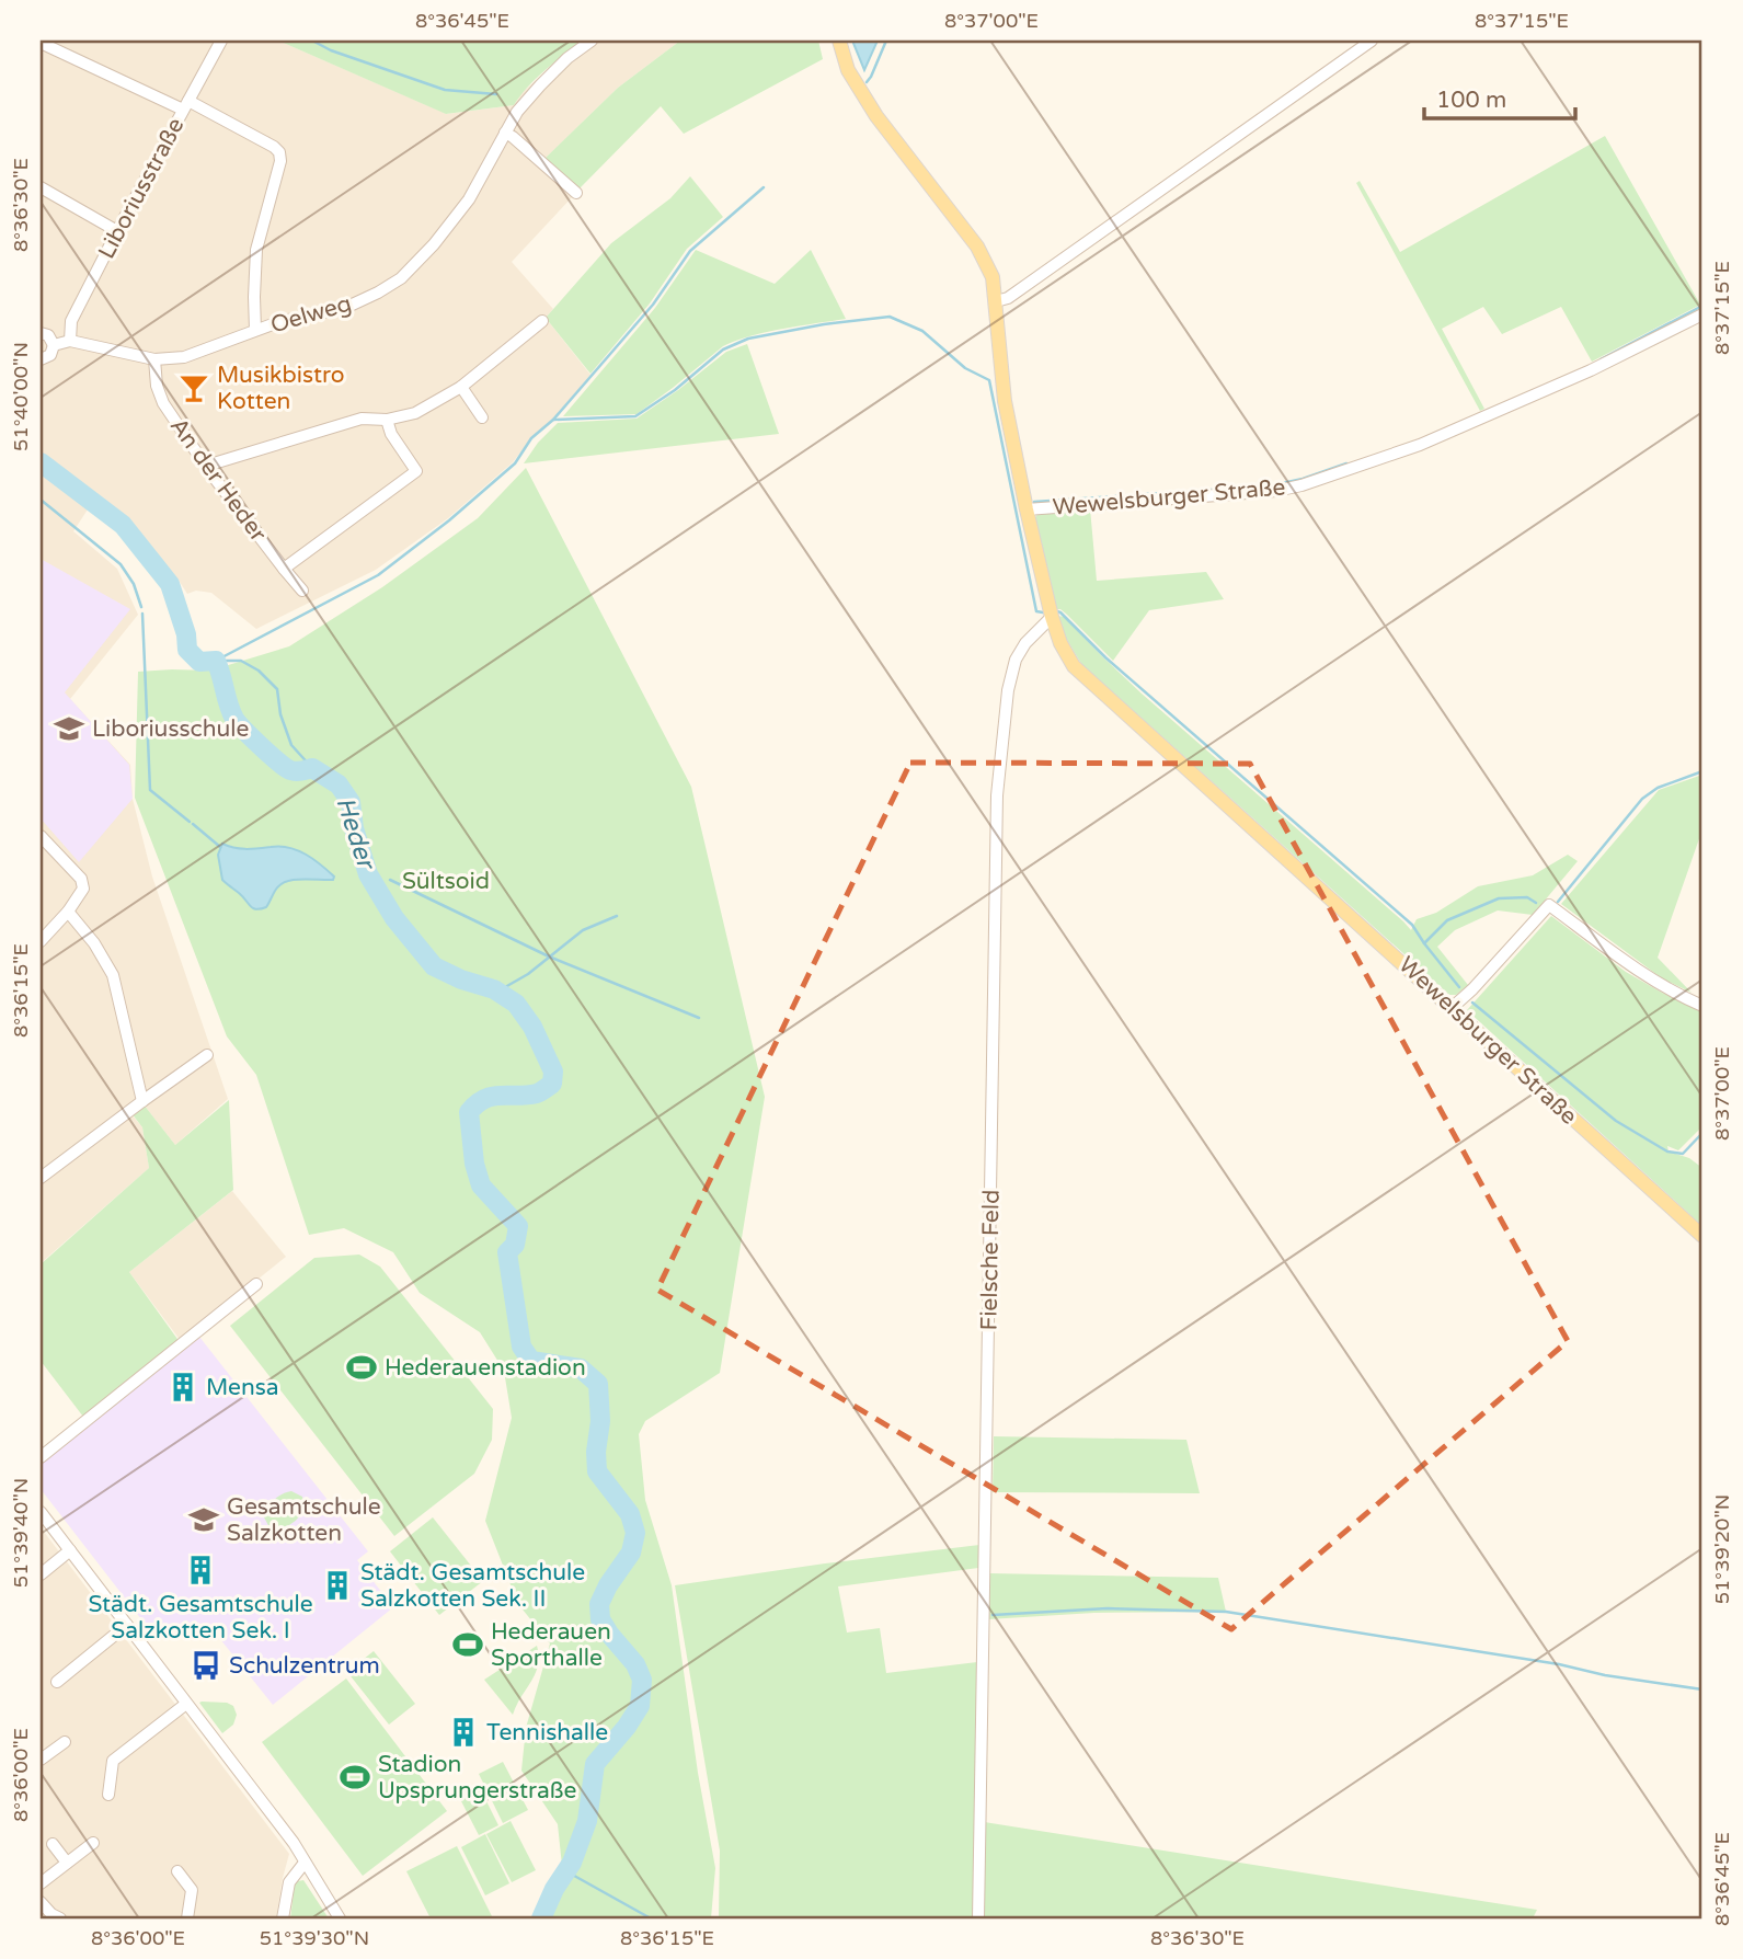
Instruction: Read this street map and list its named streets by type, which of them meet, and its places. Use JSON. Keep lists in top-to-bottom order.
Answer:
{
  "streets": {
    "main road": ["Wewelsburger Straße"],
    "street": [
      "Liboriusstraße",
      "Oelweg",
      "An der Heder",
      "Fielsche Feld"
    ]
  },
  "crossings": [
    ["Liboriusstraße", "Oelweg"],
    ["Oelweg", "An der Heder"],
    ["Wewelsburger Straße", "Fielsche Feld"]
  ],
  "water": ["Heder"],
  "parks": ["Sültsoid"],
  "places": {
    "bar": ["Musikbistro Kotten"],
    "school or university": ["Liboriusschule", "Gesamtschule Salzkotten"],
    "sports": ["Hederauenstadion", "Hederauen Sporthalle", "Stadion Upsprungerstraße"],
    "building": [
      "Mensa",
      "Städt. Gesamtschule Salzkotten Sek. I",
      "Städt. Gesamtschule Salzkotten Sek. II",
      "Tennishalle"
    ],
    "bus stop": ["Schulzentrum"]
  },
  "scale_bar": "100 m",
  "coordinates": [
    "8°36'45\"E",
    "8°37'00\"E",
    "8°37'15\"E",
    "8°36'30\"E",
    "51°40'00\"N",
    "8°36'15\"E",
    "51°39'40\"N",
    "51°39'20\"N",
    "8°36'00\"E",
    "51°39'30\"N"
  ]
}
